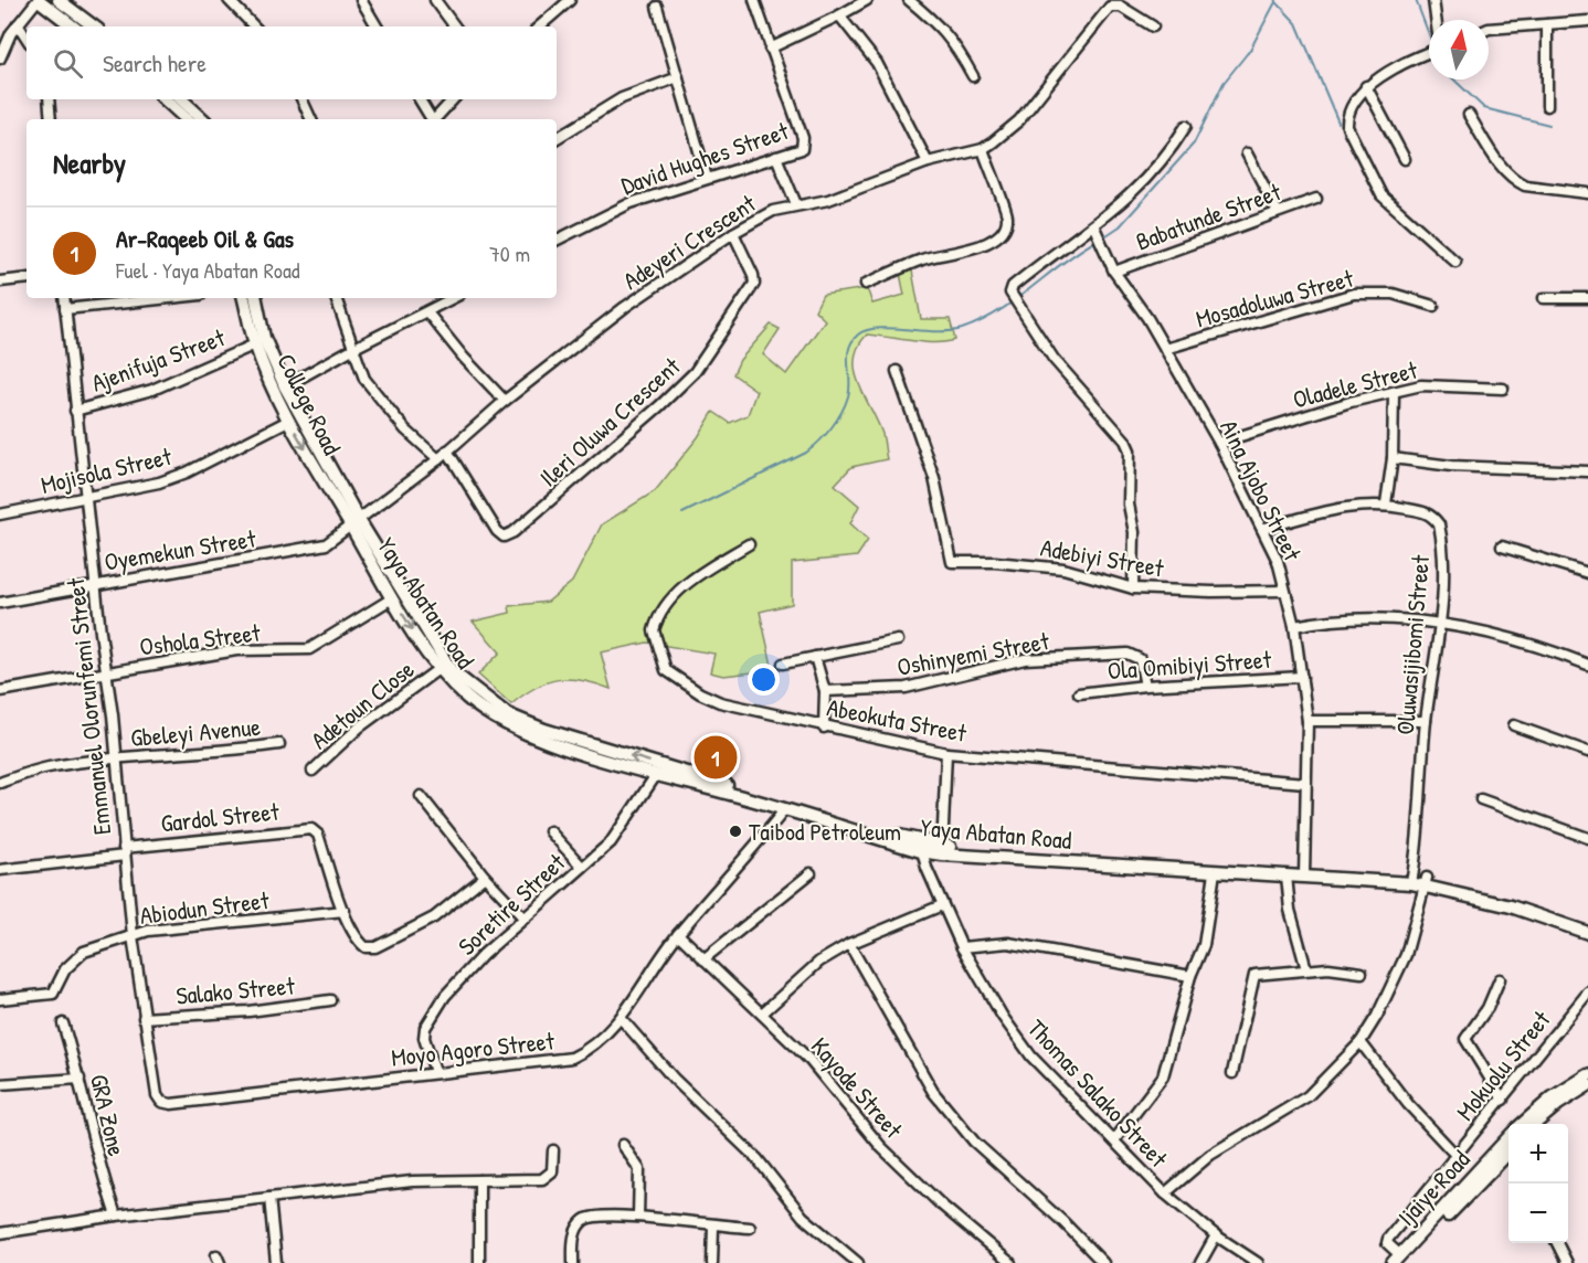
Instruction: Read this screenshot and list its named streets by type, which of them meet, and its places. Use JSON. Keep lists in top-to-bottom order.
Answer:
{
  "streets": {
    "main road": ["College Road", "Yaya Abatan Road", "Ijaiye Road"],
    "street": [
      "David Hughes Street",
      "Babatunde Street",
      "Adeyeri Crescent",
      "Mosadoluwa Street",
      "Ajenifuja Street",
      "Oladele Street",
      "Ileri Oluwa Crescent",
      "Mojisola Street",
      "Aina Ajobo Street",
      "Oyemekun Street",
      "Adebiyi Street",
      "Oshola Street",
      "Oluwasijibomi Street",
      "Oshinyemi Street",
      "Ola Omibiyi Street",
      "Adetoun Close",
      "Emmanuel Olorunfemi Street",
      "Abeokuta Street",
      "Gbeleyi Avenue",
      "Gardol Street",
      "Soretire Street",
      "Abiodun Street",
      "Salako Street",
      "Moyo Agoro Street",
      "Mokuolu Street",
      "Kayode Street",
      "Thomas Salako Street",
      "GRA Zone"
    ]
  },
  "crossings": [
    ["Babatunde Street", "Aina Ajobo Street"],
    ["Adeyeri Crescent", "College Road"],
    ["Adeyeri Crescent", "Ileri Oluwa Crescent"],
    ["Adeyeri Crescent", "Oyemekun Street"],
    ["Adeyeri Crescent", "Yaya Abatan Road"],
    ["Mosadoluwa Street", "Aina Ajobo Street"],
    ["Ajenifuja Street", "College Road"],
    ["Ajenifuja Street", "Emmanuel Olorunfemi Street"],
    ["Oladele Street", "Aina Ajobo Street"],
    ["College Road", "Mojisola Street"],
    ["College Road", "Oyemekun Street"],
    ["College Road", "Yaya Abatan Road"],
    ["Mojisola Street", "Emmanuel Olorunfemi Street"],
    ["Aina Ajobo Street", "Adebiyi Street"],
    ["Aina Ajobo Street", "Yaya Abatan Road"],
    ["Aina Ajobo Street", "Oluwasijibomi Street"],
    ["Aina Ajobo Street", "Ola Omibiyi Street"],
    ["Aina Ajobo Street", "Abeokuta Street"],
    ["Oyemekun Street", "Yaya Abatan Road"],
    ["Oyemekun Street", "Emmanuel Olorunfemi Street"],
    ["Yaya Abatan Road", "Oshola Street"],
    ["Yaya Abatan Road", "Oluwasijibomi Street"],
    ["Yaya Abatan Road", "Adetoun Close"],
    ["Yaya Abatan Road", "Soretire Street"],
    ["Yaya Abatan Road", "Moyo Agoro Street"],
    ["Yaya Abatan Road", "Thomas Salako Street"],
    ["Oshola Street", "Emmanuel Olorunfemi Street"],
    ["Oshinyemi Street", "Ola Omibiyi Street"],
    ["Emmanuel Olorunfemi Street", "Gbeleyi Avenue"],
    ["Emmanuel Olorunfemi Street", "Gardol Street"],
    ["Emmanuel Olorunfemi Street", "Abiodun Street"],
    ["Emmanuel Olorunfemi Street", "Salako Street"],
    ["Emmanuel Olorunfemi Street", "Moyo Agoro Street"],
    ["Gardol Street", "Abiodun Street"],
    ["Soretire Street", "Moyo Agoro Street"],
    ["Moyo Agoro Street", "Kayode Street"],
    ["Mokuolu Street", "Ijaiye Road"]
  ],
  "places": ["Taibod Petroleum"],
  "north": "top",
  "page": {
    "search": "Search here",
    "heading": "Nearby",
    "list": [
      {
        "mark": "1",
        "name": "Ar-Raqeeb Oil & Gas",
        "note": "Fuel · Yaya Abatan Road",
        "value": "70 m"
      }
    ],
    "pins": "1",
    "map_buttons": ["+", "−"]
  }
}
